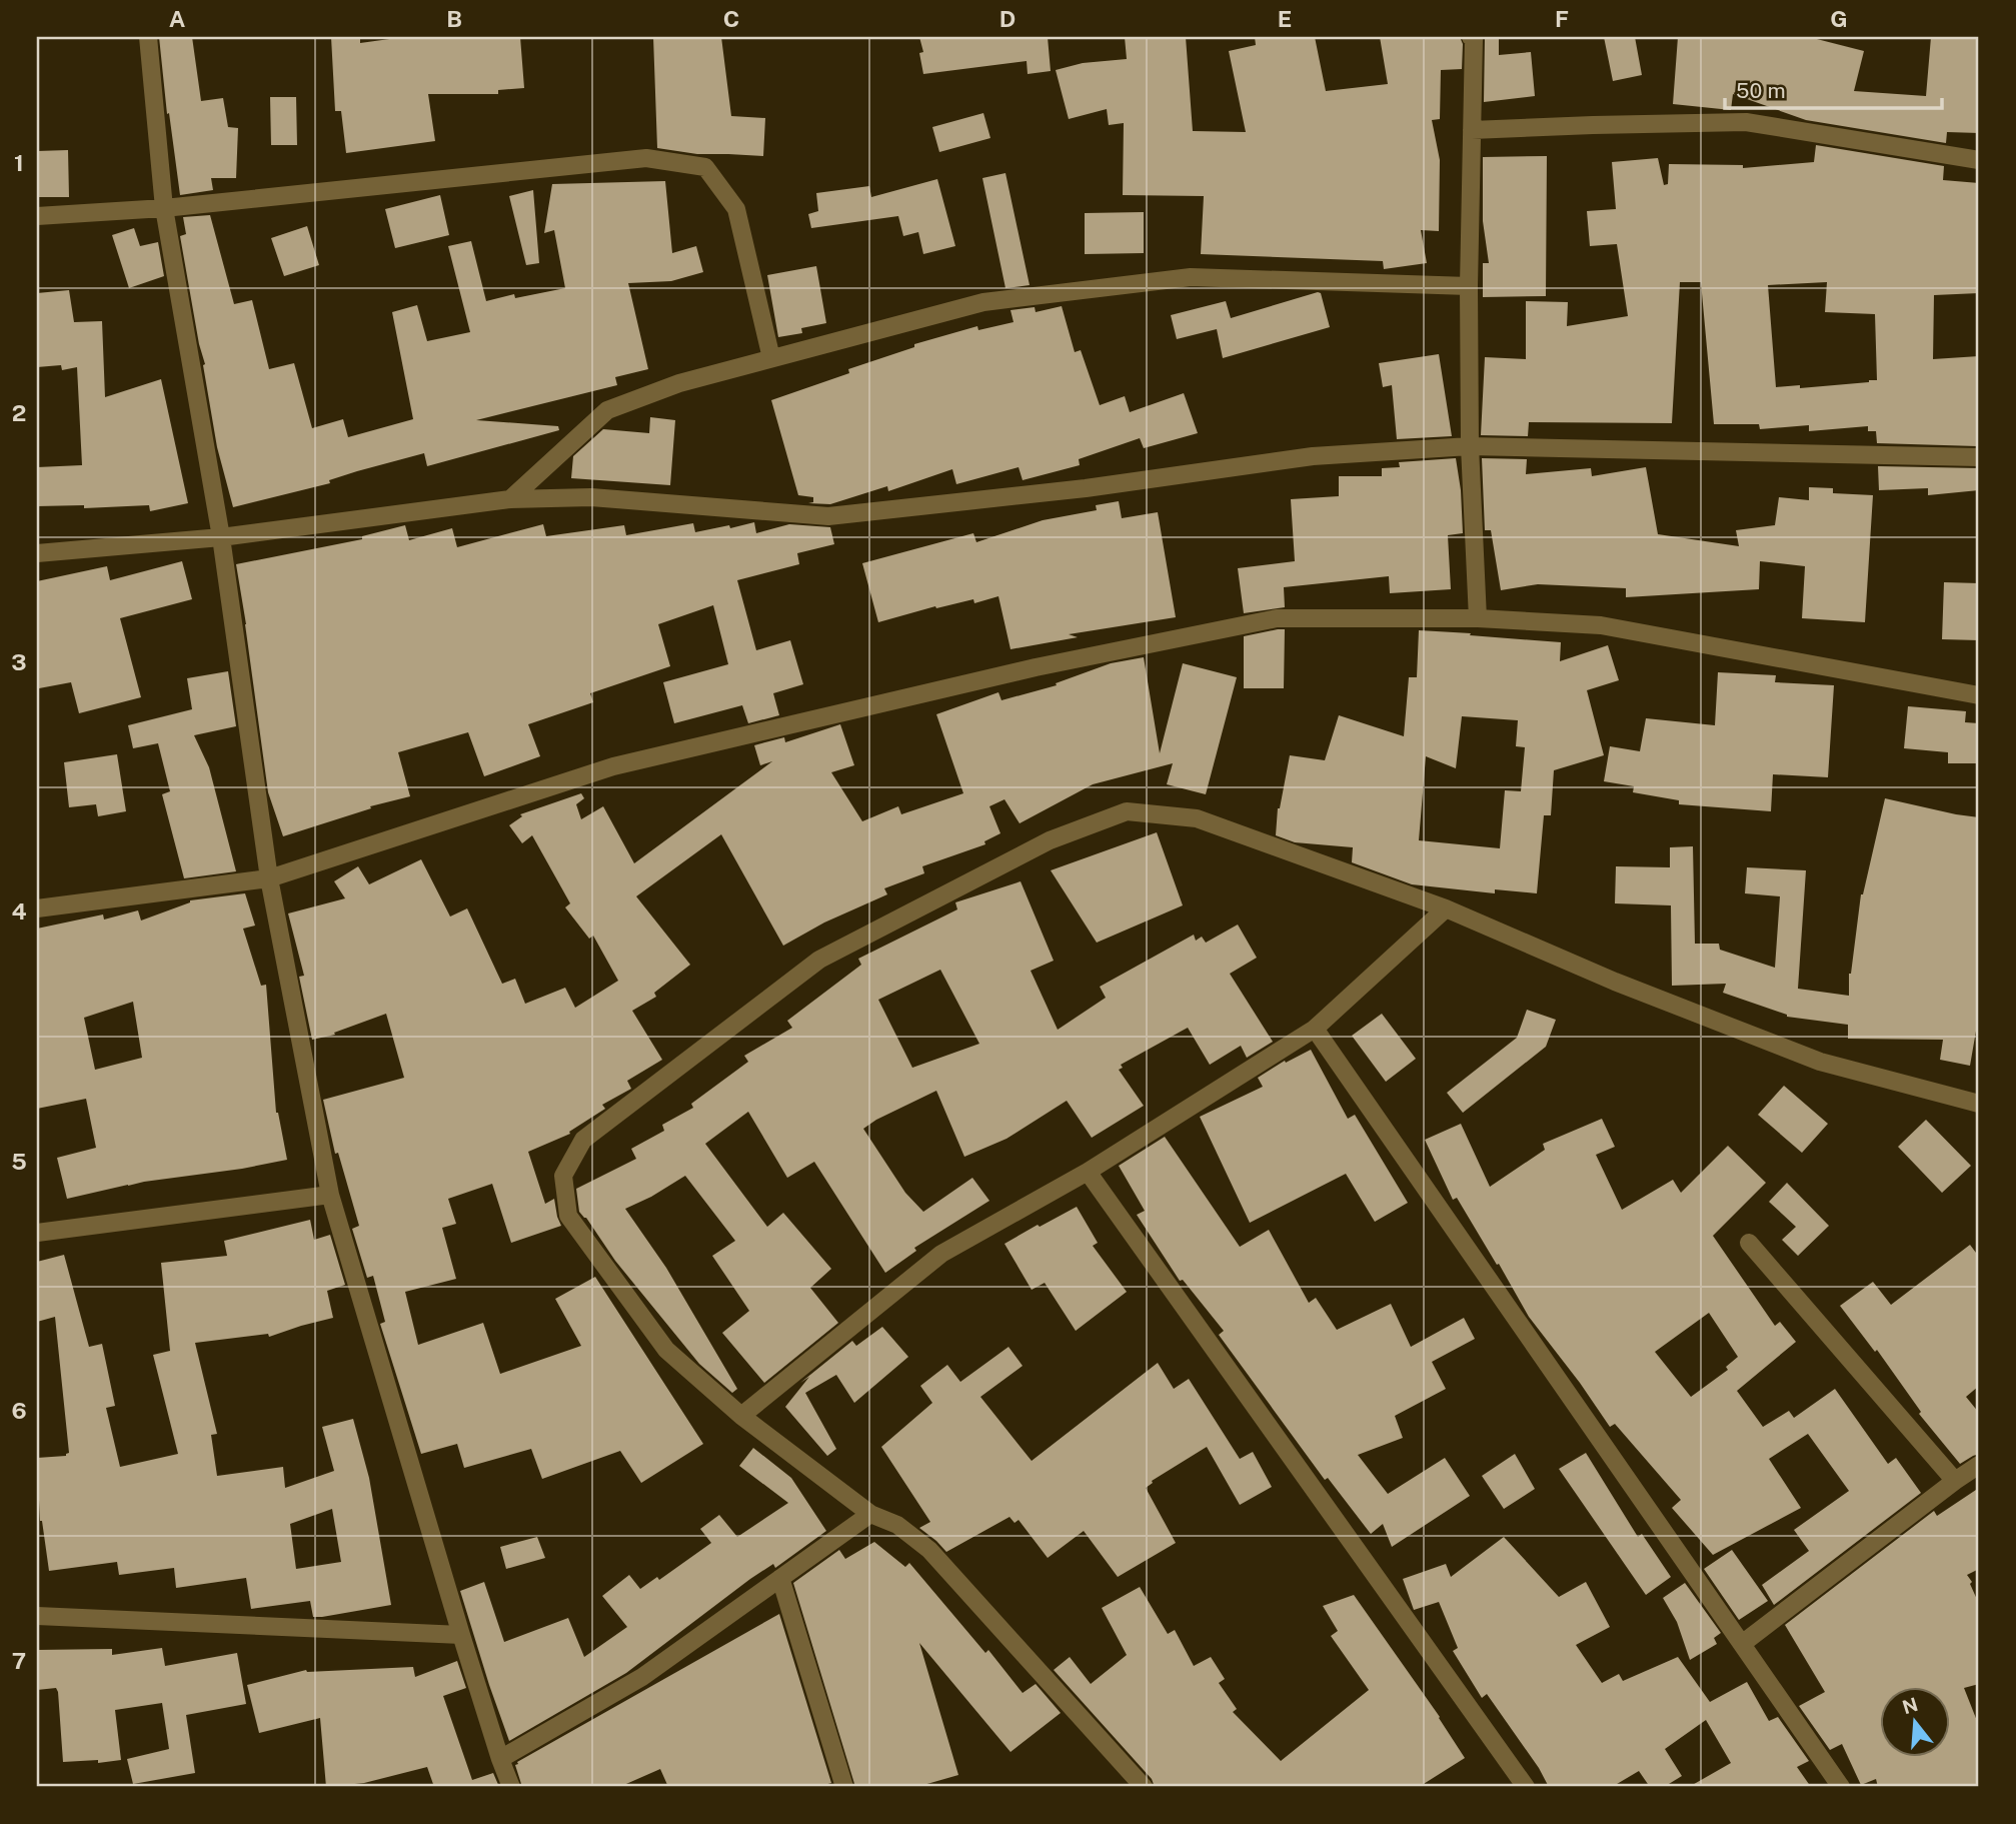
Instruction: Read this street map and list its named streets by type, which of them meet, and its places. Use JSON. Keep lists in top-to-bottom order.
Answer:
{
  "scale_bar": "50 m",
  "north": "top",
  "grid": {
    "columns": [
      "A",
      "B",
      "C",
      "D",
      "E",
      "F",
      "G"
    ],
    "rows": [
      "1",
      "2",
      "3",
      "4",
      "5",
      "6",
      "7"
    ]
  }
}
